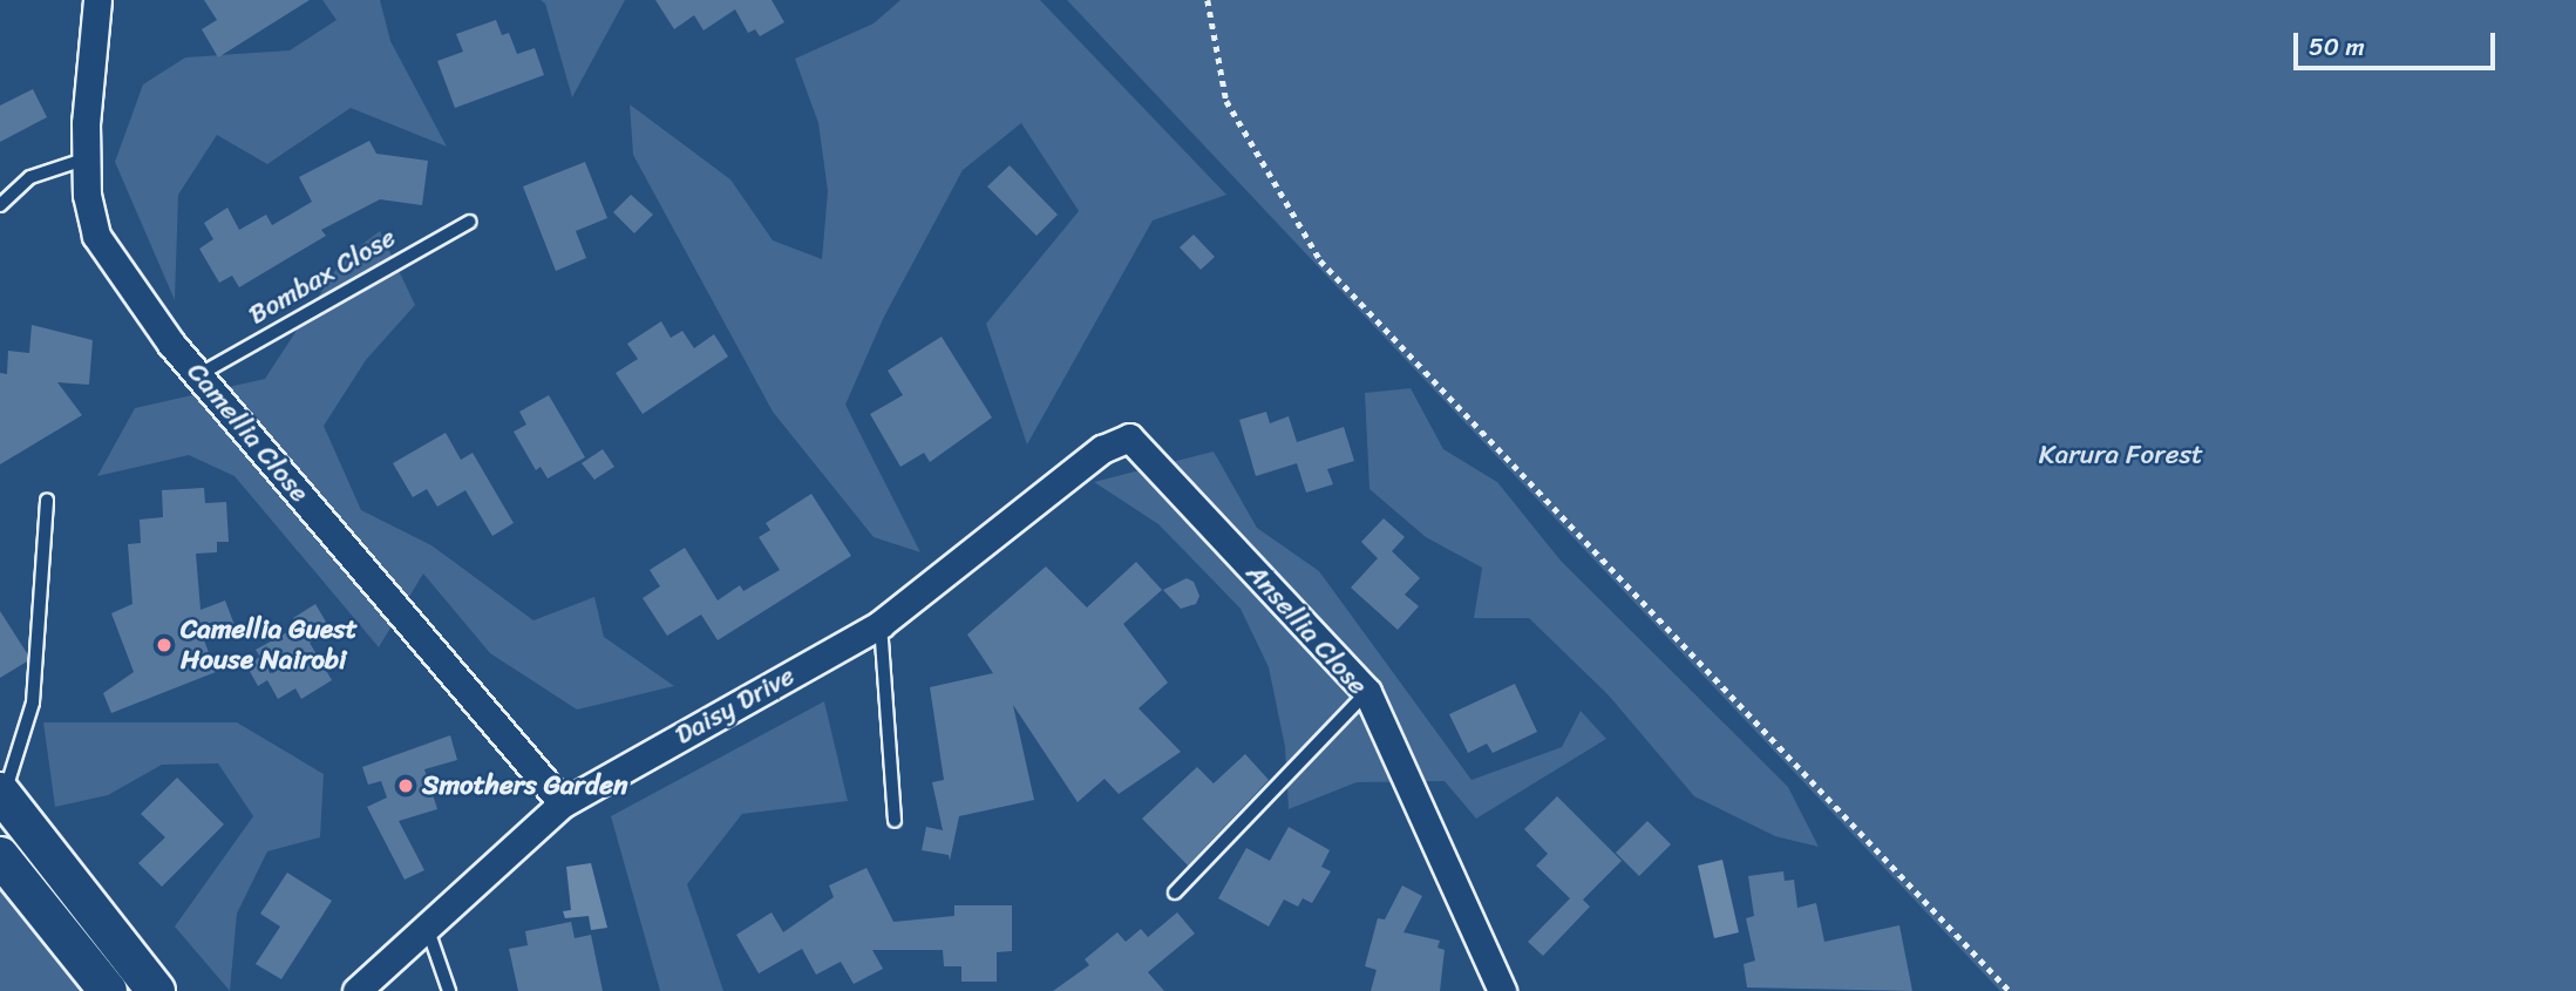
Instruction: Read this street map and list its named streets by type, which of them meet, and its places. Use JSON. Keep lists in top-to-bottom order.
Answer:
{
  "streets": {
    "street": ["Camellia Close", "Ansellia Close", "Daisy Drive"],
    "lane": ["Bombax Close"]
  },
  "crossings": [
    ["Bombax Close", "Camellia Close"],
    ["Camellia Close", "Daisy Drive"],
    ["Ansellia Close", "Daisy Drive"]
  ],
  "parks": ["Karura Forest"],
  "places": ["Camellia Guest House Nairobi", "Smothers Garden"],
  "scale_bar": "50 m"
}
